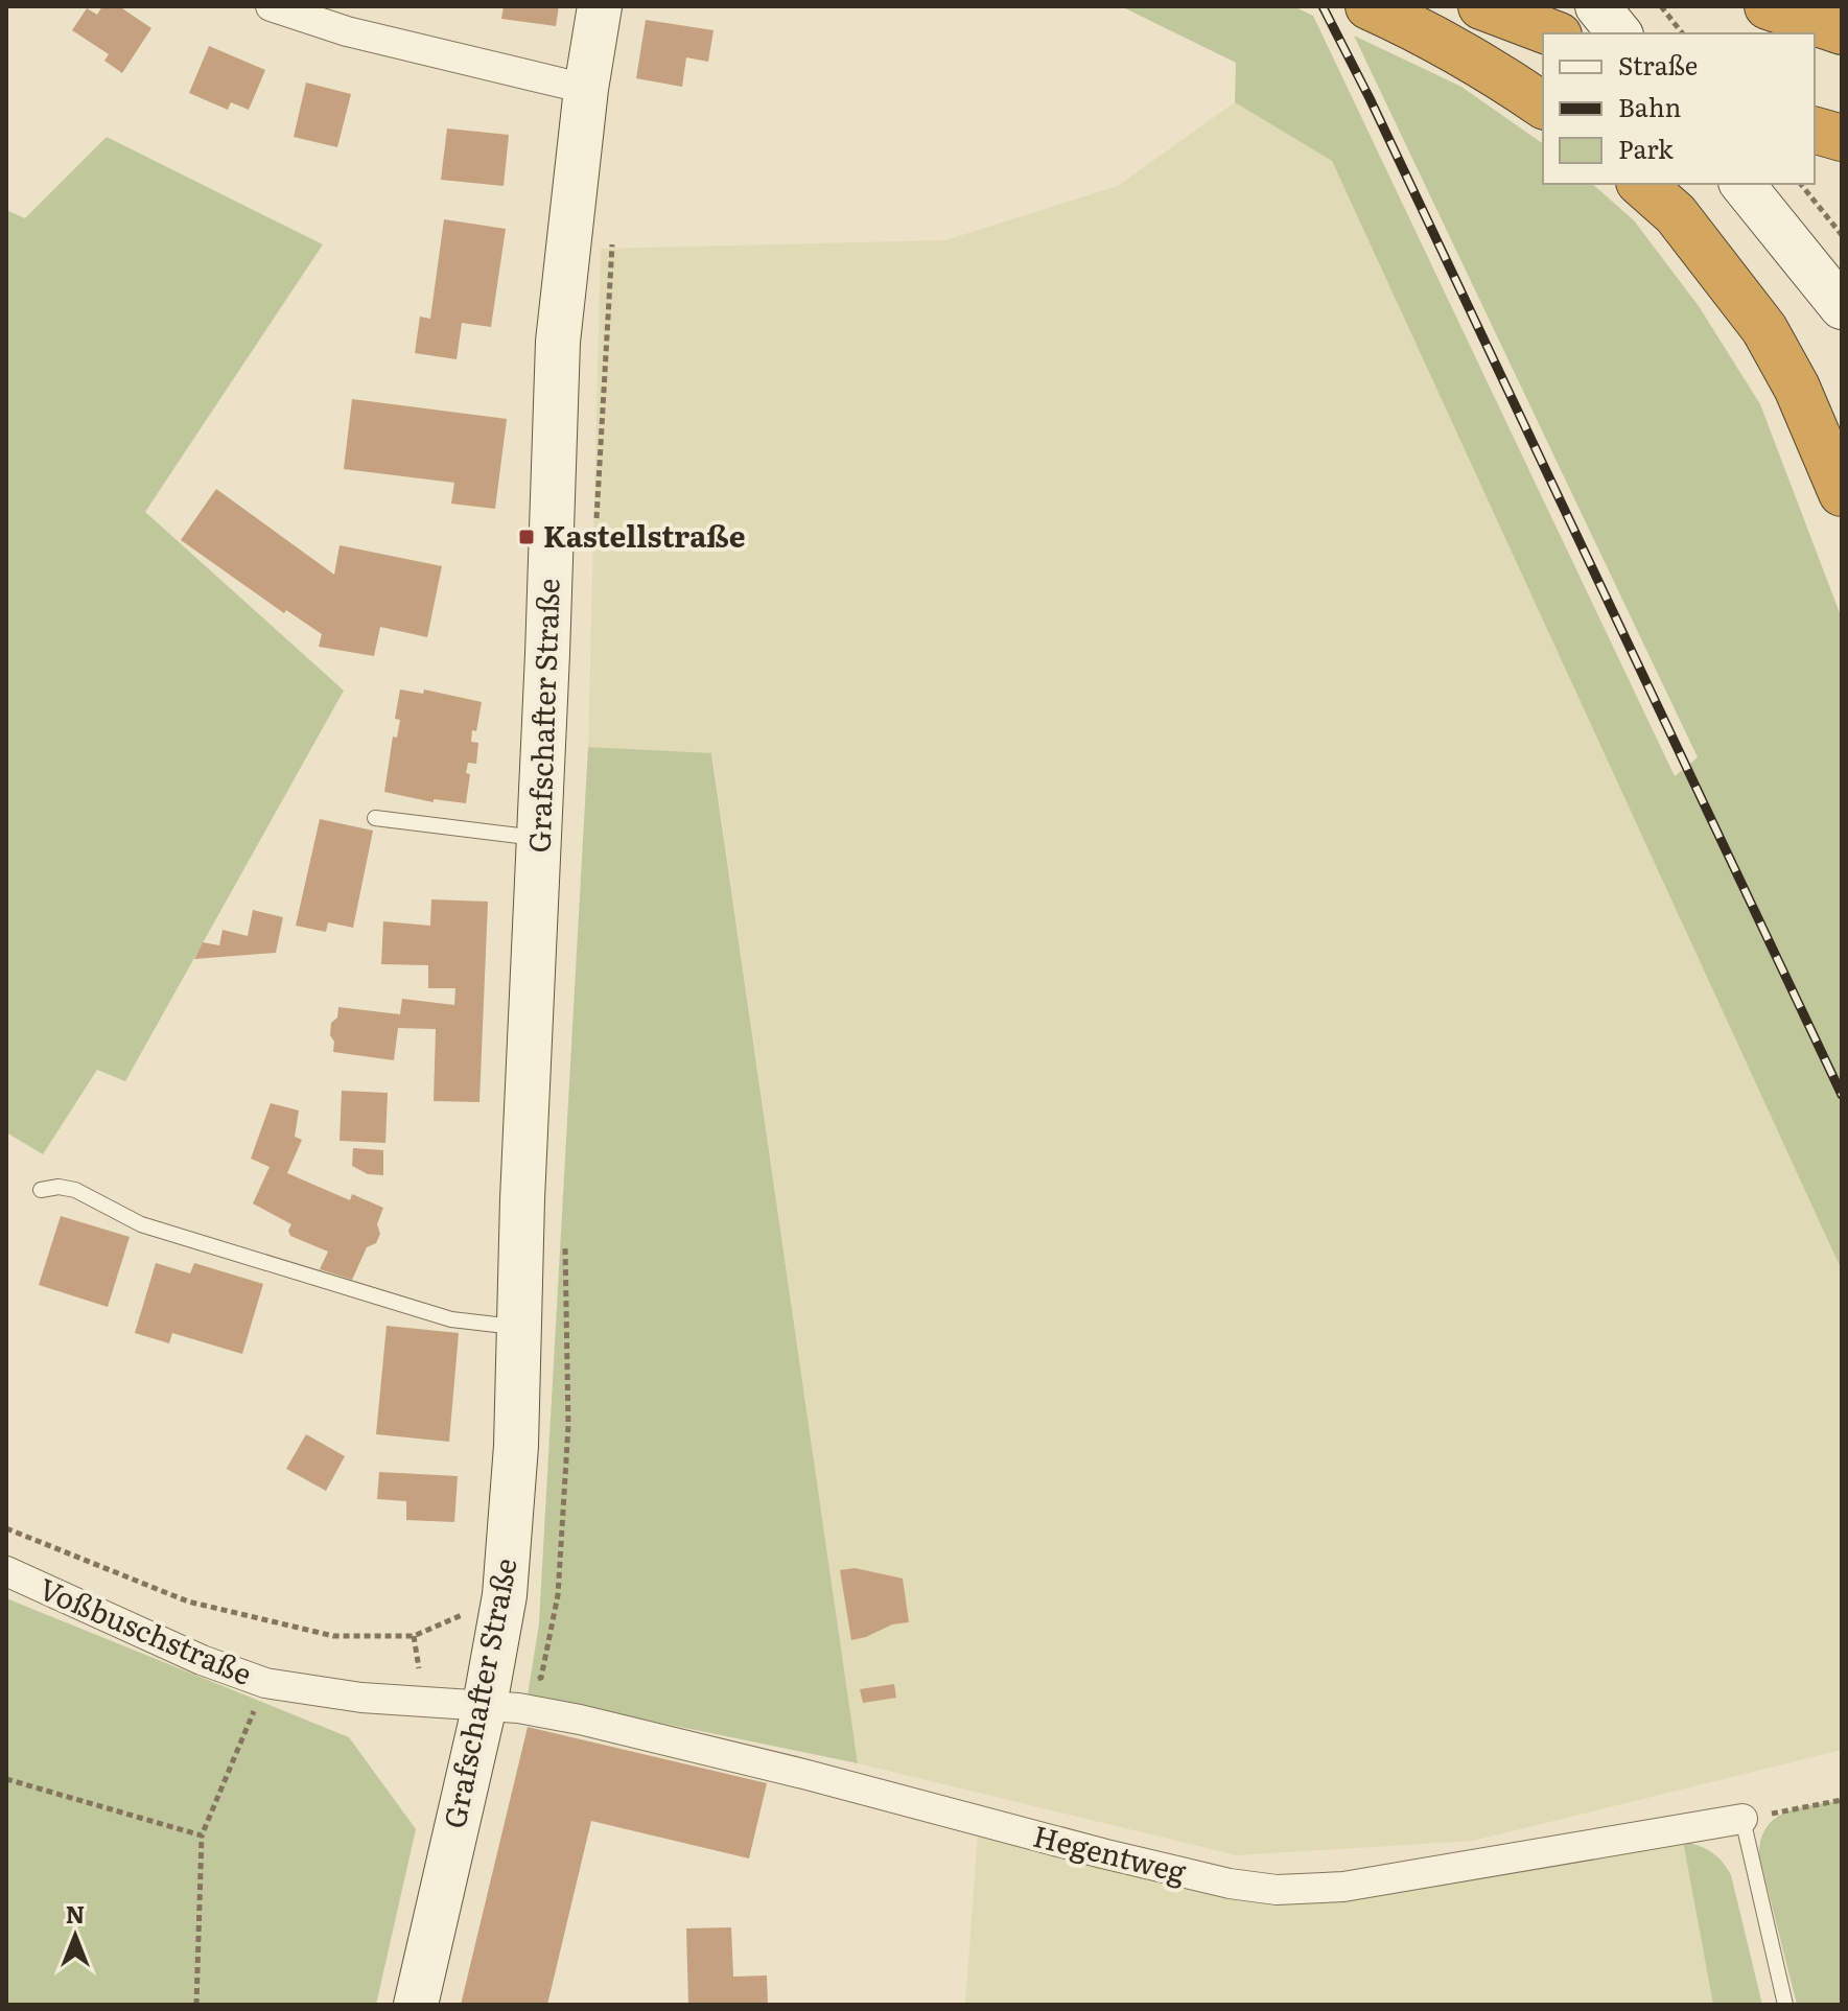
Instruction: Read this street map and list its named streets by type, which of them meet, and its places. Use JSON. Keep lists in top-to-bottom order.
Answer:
{
  "streets": {
    "main road": ["Grafschafter Straße"],
    "street": ["Voßbuschstraße", "Hegentweg"]
  },
  "crossings": [
    ["Grafschafter Straße", "Voßbuschstraße"],
    ["Grafschafter Straße", "Hegentweg"],
    ["Voßbuschstraße", "Hegentweg"]
  ],
  "places": {
    "transit": ["Kastellstraße"]
  },
  "legend": ["Straße", "Bahn", "Park"],
  "north": "top"
}
